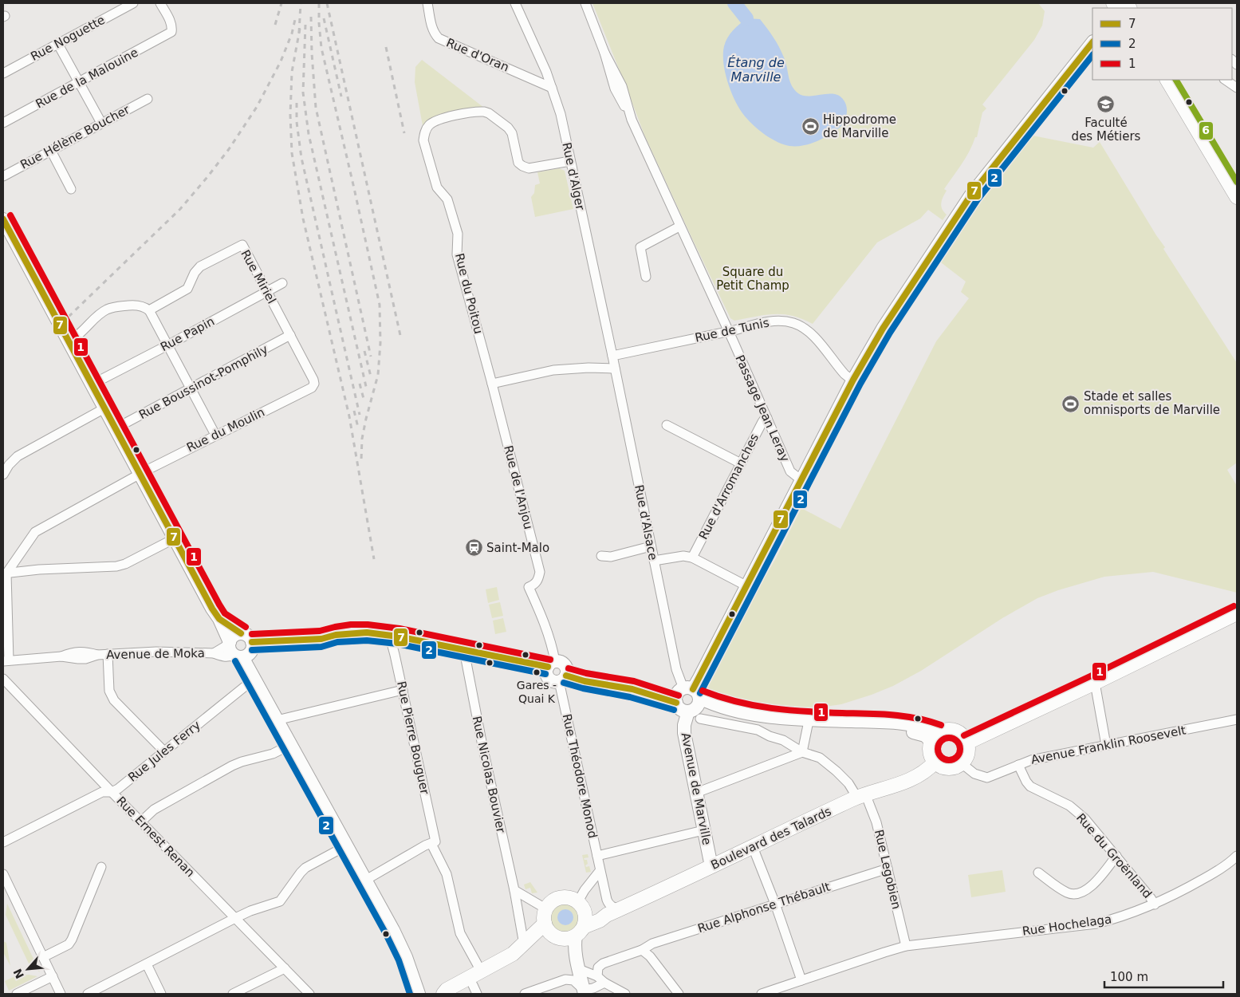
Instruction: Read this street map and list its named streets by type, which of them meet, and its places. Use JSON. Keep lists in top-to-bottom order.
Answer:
{
  "streets": {
    "main road": ["Boulevard des Talards"],
    "street": [
      "Rue Noguette",
      "Rue d'Oran",
      "Rue de la Malouine",
      "Rue Hélène Boucher",
      "Rue d'Alger",
      "Rue Miriel",
      "Rue du Poitou",
      "Rue de Tunis",
      "Rue Papin",
      "Rue Boussinot-Pomphily",
      "Passage Jean Leray",
      "Rue du Moulin",
      "Rue d'Arromanches",
      "Rue de l'Anjou",
      "Rue d'Alsace",
      "Avenue de Moka",
      "Rue Pierre Bouguer",
      "Avenue Franklin Roosevelt",
      "Rue Jules Ferry",
      "Rue Nicolas Bouvier",
      "Rue Théodore Monod",
      "Avenue de Marville",
      "Rue Ernest Renan",
      "Rue du Groënland",
      "Rue Legobien",
      "Rue Alphonse Thébault",
      "Rue Hochelaga"
    ]
  },
  "crossings": [
    ["Rue d'Oran", "Rue d'Alger"],
    ["Rue d'Alger", "Rue du Poitou"],
    ["Rue d'Alger", "Rue de Tunis"],
    ["Rue d'Alger", "Rue d'Alsace"],
    ["Rue Miriel", "Rue Papin"],
    ["Rue Miriel", "Rue Boussinot-Pomphily"],
    ["Rue Miriel", "Rue du Moulin"],
    ["Rue du Poitou", "Rue de l'Anjou"],
    ["Rue de Tunis", "Passage Jean Leray"],
    ["Rue de Tunis", "Rue d'Alsace"],
    ["Rue de Tunis", "Avenue de Marville"],
    ["Passage Jean Leray", "Rue d'Arromanches"],
    ["Passage Jean Leray", "Avenue de Marville"],
    ["Rue d'Alsace", "Avenue de Marville"],
    ["Rue d'Alsace", "Rue Legobien"],
    ["Avenue Franklin Roosevelt", "Boulevard des Talards"],
    ["Avenue Franklin Roosevelt", "Rue du Groënland"],
    ["Rue Jules Ferry", "Rue Ernest Renan"],
    ["Rue Théodore Monod", "Boulevard des Talards"],
    ["Avenue de Marville", "Boulevard des Talards"],
    ["Avenue de Marville", "Rue Legobien"],
    ["Boulevard des Talards", "Rue Legobien"],
    ["Rue du Groënland", "Rue Hochelaga"],
    ["Rue Legobien", "Rue Alphonse Thébault"],
    ["Rue Legobien", "Rue Hochelaga"]
  ],
  "water": ["Étang de Marville"],
  "parks": ["Square du Petit Champ"],
  "places": {
    "school or university": ["Faculté des Métiers"],
    "sports": ["Hippodrome de Marville", "Stade et salles omnisports de Marville"],
    "station": ["Saint-Malo"],
    "other": ["Gares - Quai K"]
  },
  "lines": [
    "transit line 7",
    "transit line 2",
    "transit line 6",
    "transit line 1"
  ],
  "legend": ["7", "2", "1"],
  "scale_bar": "100 m",
  "north": "bottom left"
}
